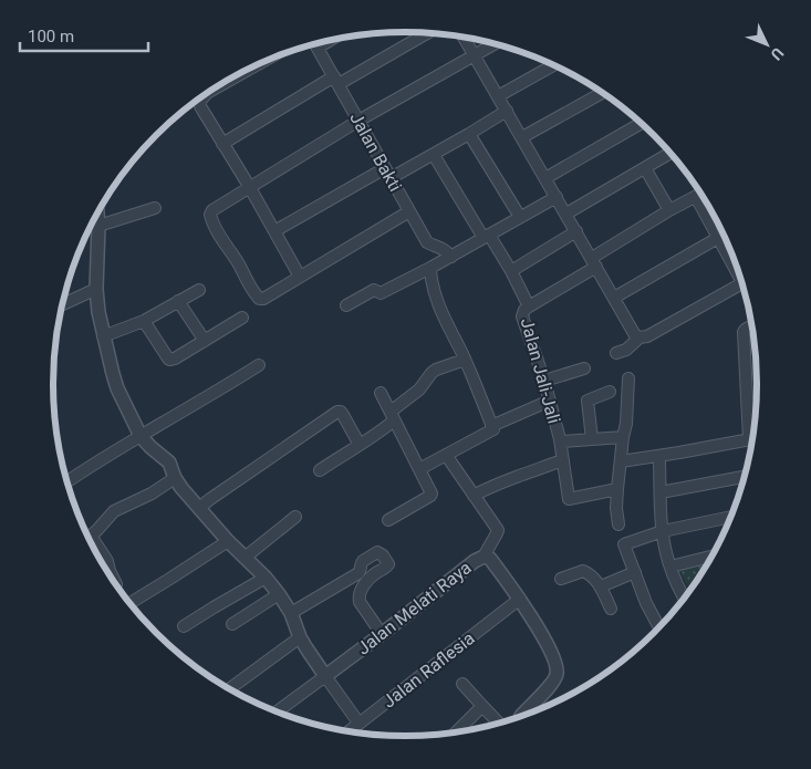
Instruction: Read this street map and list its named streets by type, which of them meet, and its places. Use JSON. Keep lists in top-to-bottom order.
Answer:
{
  "streets": {
    "street": [
      "Jalan Bakti",
      "Jalan Jali-Jali",
      "Jalan Melati Raya",
      "Jalan Raflesia"
    ]
  },
  "crossings": [
    ["Jalan Melati Raya", "Jalan Raflesia"]
  ],
  "scale_bar": "100 m",
  "north": "bottom right"
}
